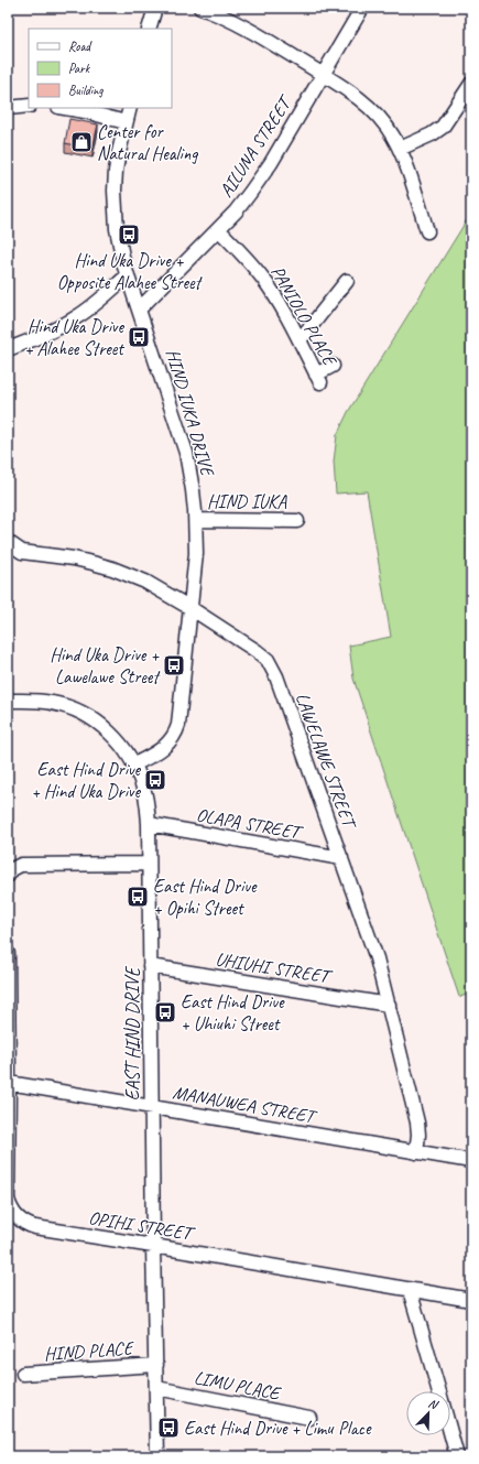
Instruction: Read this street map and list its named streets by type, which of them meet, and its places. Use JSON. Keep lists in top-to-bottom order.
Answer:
{
  "streets": {
    "street": [
      "AILUNA STREET",
      "PANIOLO PLACE",
      "HIND IUKA DRIVE",
      "HIND IUKA",
      "LAWELAWE STREET",
      "OLAPA STREET",
      "UHIUHI STREET",
      "EAST HIND DRIVE",
      "MANAUWEA STREET",
      "OPIHI STREET",
      "HIND PLACE",
      "LIMU PLACE"
    ]
  },
  "crossings": [
    ["AILUNA STREET", "PANIOLO PLACE"],
    ["AILUNA STREET", "HIND IUKA DRIVE"],
    ["HIND IUKA DRIVE", "HIND IUKA"],
    ["HIND IUKA DRIVE", "LAWELAWE STREET"],
    ["HIND IUKA DRIVE", "EAST HIND DRIVE"],
    ["LAWELAWE STREET", "OLAPA STREET"],
    ["LAWELAWE STREET", "UHIUHI STREET"],
    ["LAWELAWE STREET", "MANAUWEA STREET"],
    ["OLAPA STREET", "EAST HIND DRIVE"],
    ["UHIUHI STREET", "EAST HIND DRIVE"],
    ["EAST HIND DRIVE", "MANAUWEA STREET"],
    ["EAST HIND DRIVE", "OPIHI STREET"],
    ["EAST HIND DRIVE", "HIND PLACE"],
    ["EAST HIND DRIVE", "LIMU PLACE"],
    ["MANAUWEA STREET", "OPIHI STREET"]
  ],
  "places": {
    "shop": ["Center for Natural Healing"],
    "bus stop": [
      "Hind Uka Drive + Opposite Alahee Street",
      "Hind Uka Drive + Alahee Street",
      "Hind Uka Drive + Lawelawe Street",
      "East Hind Drive + Hind Uka Drive",
      "East Hind Drive + Opihi Street",
      "East Hind Drive + Uhiuhi Street",
      "East Hind Drive + Limu Place"
    ]
  },
  "legend": ["Road", "Park", "Building"],
  "north": "top right"
}
